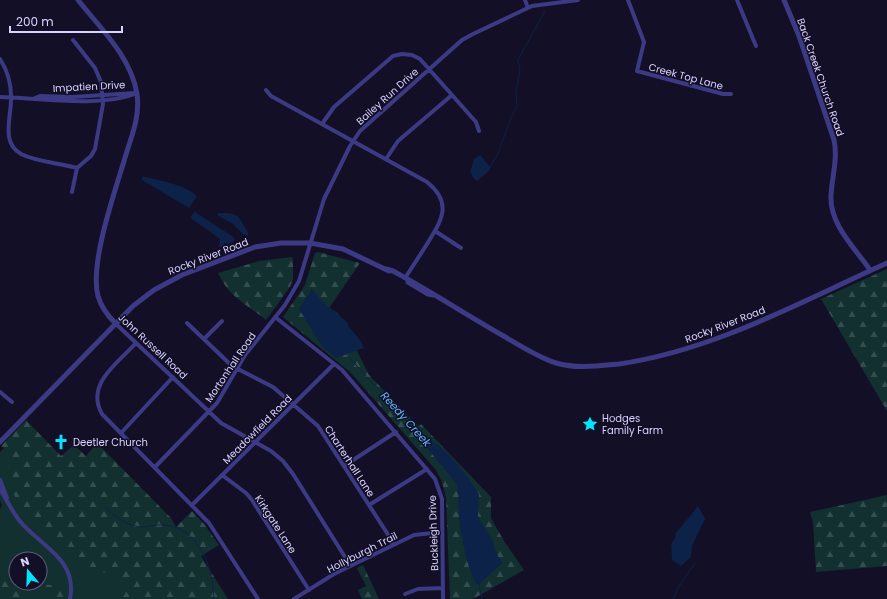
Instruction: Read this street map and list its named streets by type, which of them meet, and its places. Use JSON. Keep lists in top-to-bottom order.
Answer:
{
  "streets": {
    "street": [
      "Creek Top Lane",
      "Back Creek Church Road",
      "Impatien Drive",
      "Bailey Run Drive",
      "Rocky River Road",
      "John Russell Road",
      "Mortonhall Road",
      "Meadowfield Road",
      "Charterhall Lane",
      "Kirkgate Lane",
      "Buckleigh Drive",
      "Hollyburgh Trail"
    ]
  },
  "crossings": [
    ["Back Creek Church Road", "Rocky River Road"],
    ["Impatien Drive", "John Russell Road"],
    ["Bailey Run Drive", "Rocky River Road"],
    ["Bailey Run Drive", "Mortonhall Road"],
    ["Rocky River Road", "John Russell Road"],
    ["Rocky River Road", "Mortonhall Road"],
    ["John Russell Road", "Mortonhall Road"],
    ["John Russell Road", "Meadowfield Road"],
    ["John Russell Road", "Hollyburgh Trail"],
    ["Mortonhall Road", "Charterhall Lane"],
    ["Mortonhall Road", "Buckleigh Drive"],
    ["Meadowfield Road", "Charterhall Lane"],
    ["Meadowfield Road", "Kirkgate Lane"],
    ["Meadowfield Road", "Buckleigh Drive"],
    ["Charterhall Lane", "Hollyburgh Trail"],
    ["Kirkgate Lane", "Hollyburgh Trail"],
    ["Buckleigh Drive", "Hollyburgh Trail"]
  ],
  "water": ["Reedy Creek"],
  "places": {
    "place": ["Hodges Family Farm"],
    "church": ["Deetler Church"]
  },
  "scale_bar": "200 m",
  "north": "top"
}
